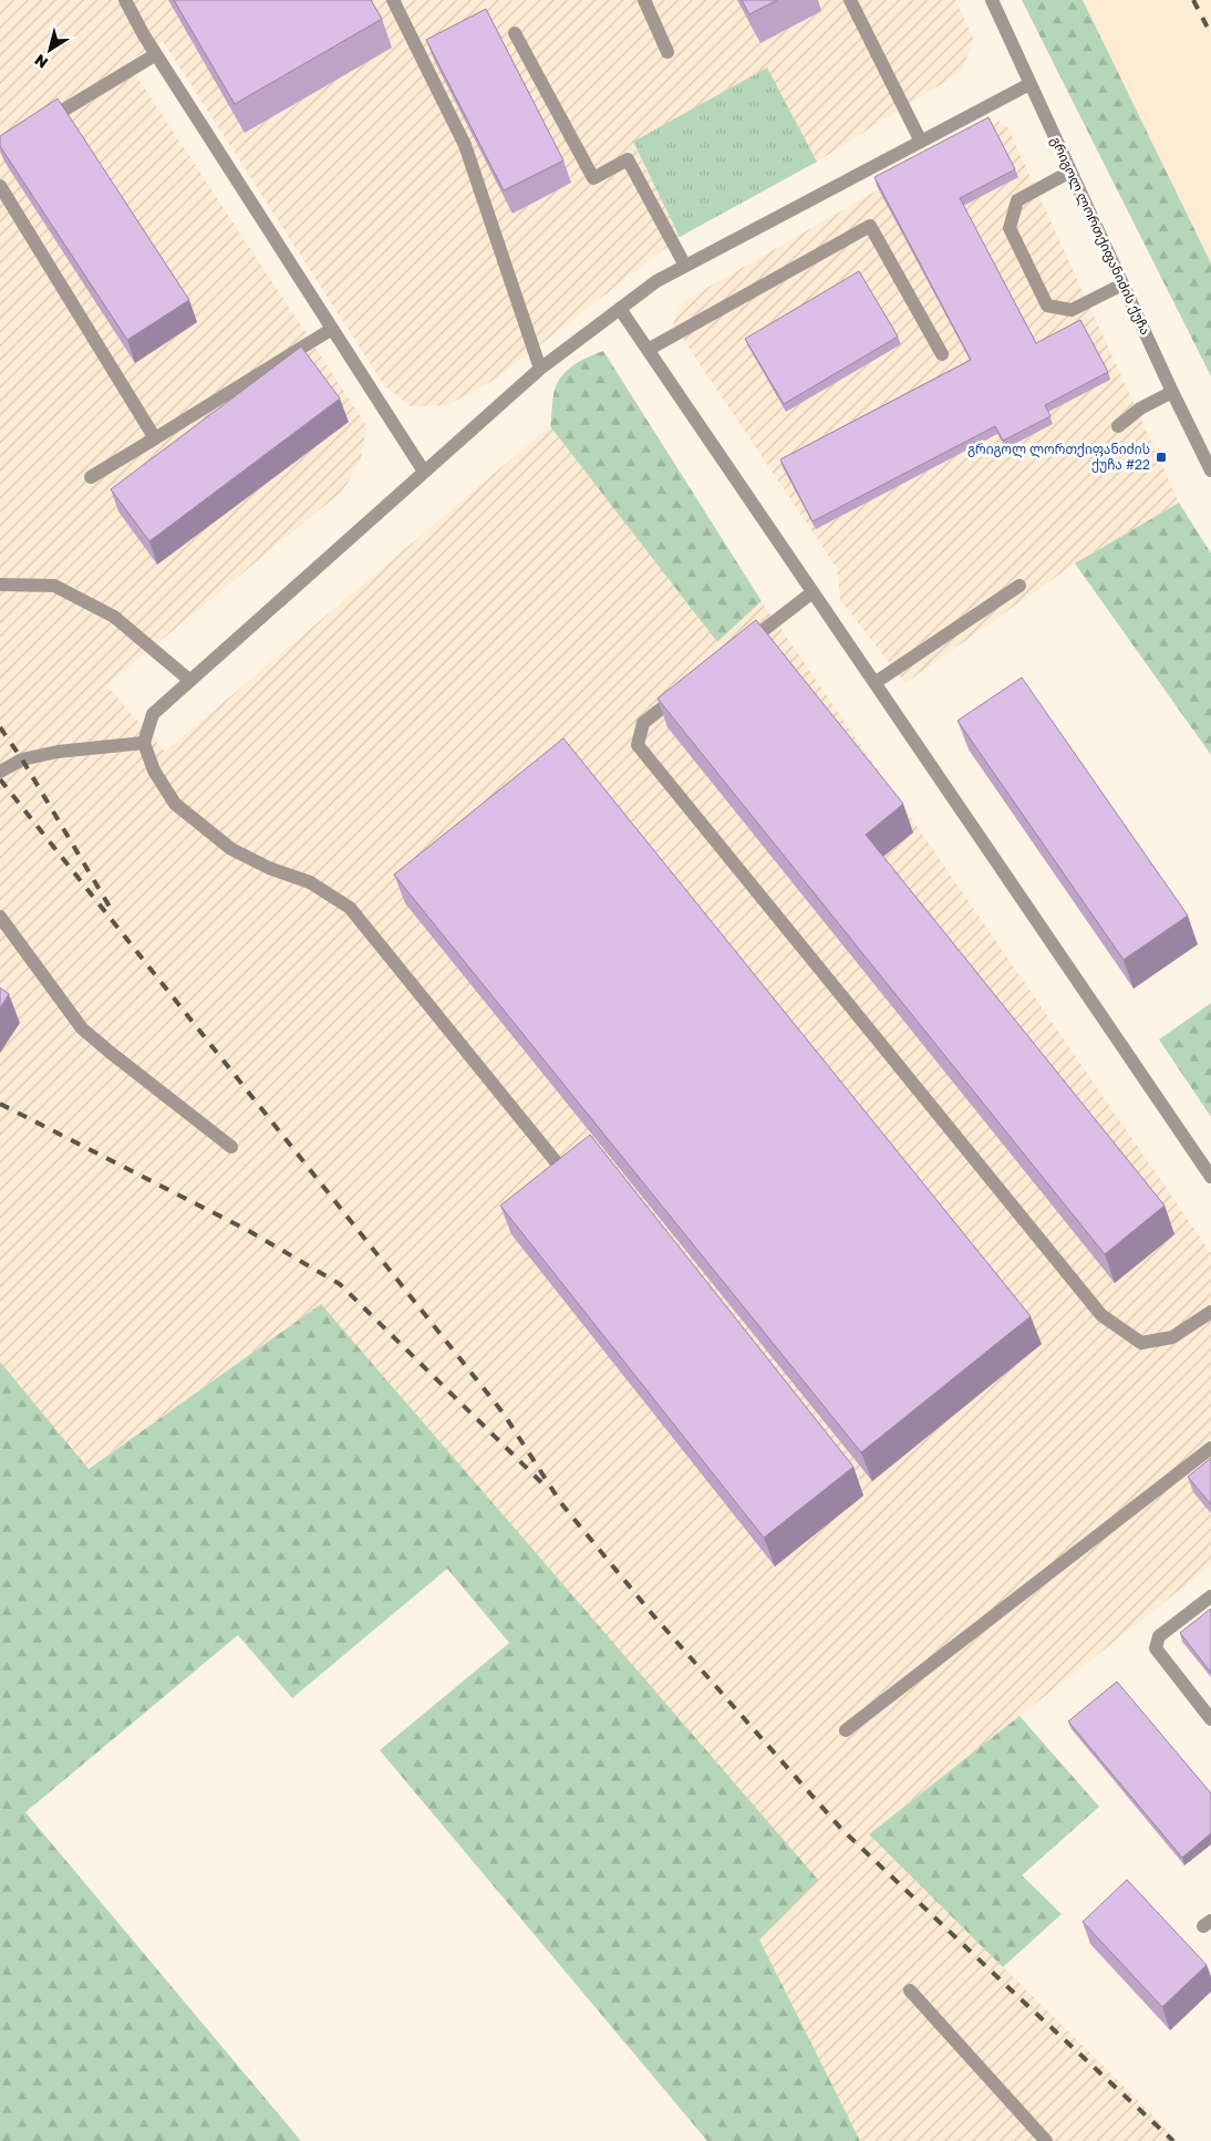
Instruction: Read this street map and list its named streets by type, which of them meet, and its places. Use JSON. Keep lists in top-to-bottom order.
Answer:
{
  "streets": {
    "street": ["გრიგოლ ლორთქიფანიძის ქუჩა"]
  },
  "places": {
    "transit": ["გრიგოლ ლორთქიფანიძის ქუჩა #22"]
  },
  "north": "bottom left"
}
